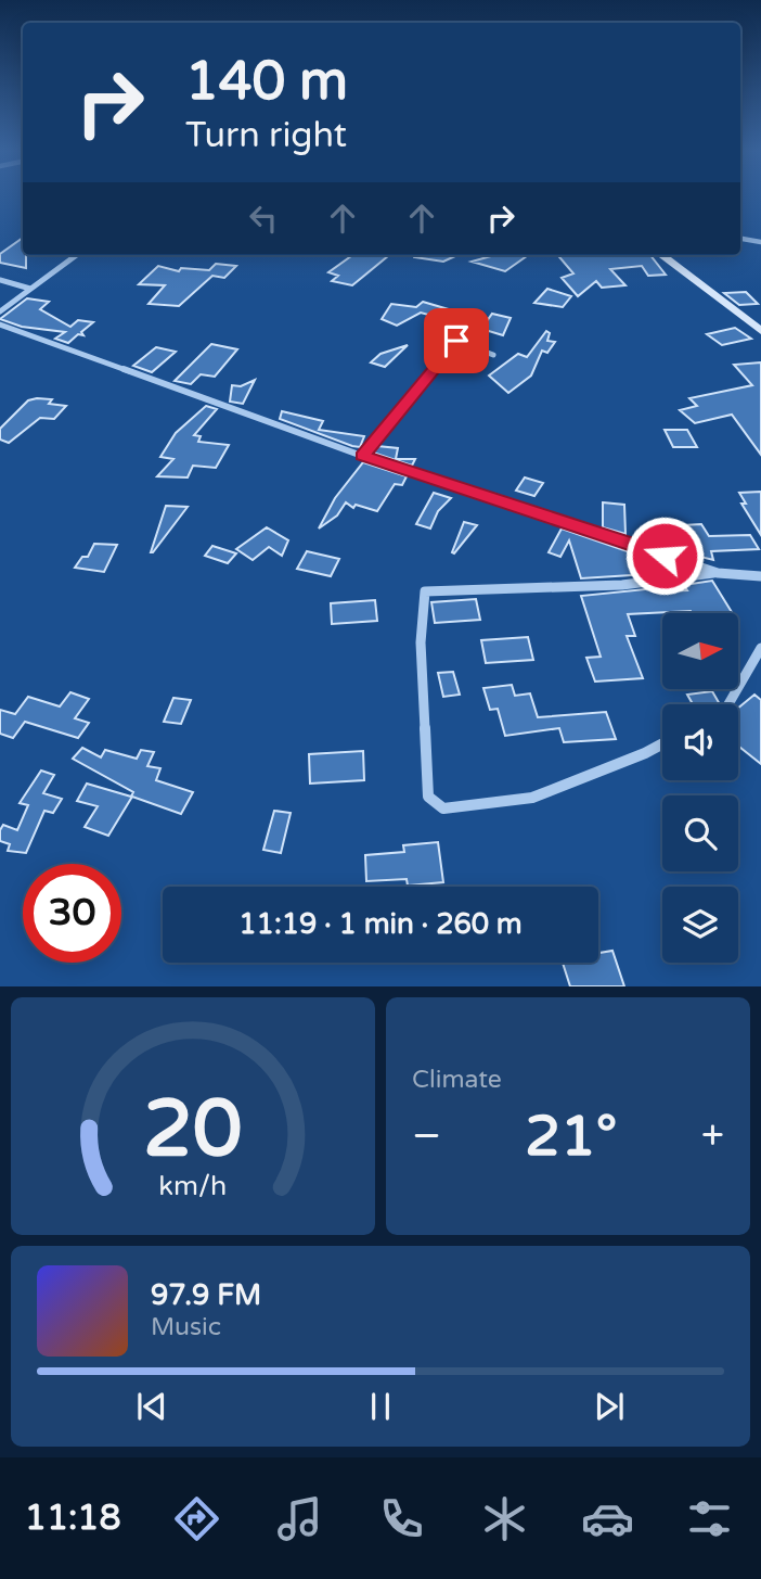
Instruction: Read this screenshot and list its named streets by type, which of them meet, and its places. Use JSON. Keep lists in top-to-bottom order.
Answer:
{
  "north": "right",
  "page": {
    "turn": ["140 m", "Turn right"],
    "limit": "30",
    "trip": "11:19 · 1 min · 260 m",
    "tile": "Climate",
    "heat": ["−", "21°", "+"],
    "song": ["97.9 FM", "Music"],
    "tabs": "11:18",
    "gauge": ["20", "km/h"]
  }
}
